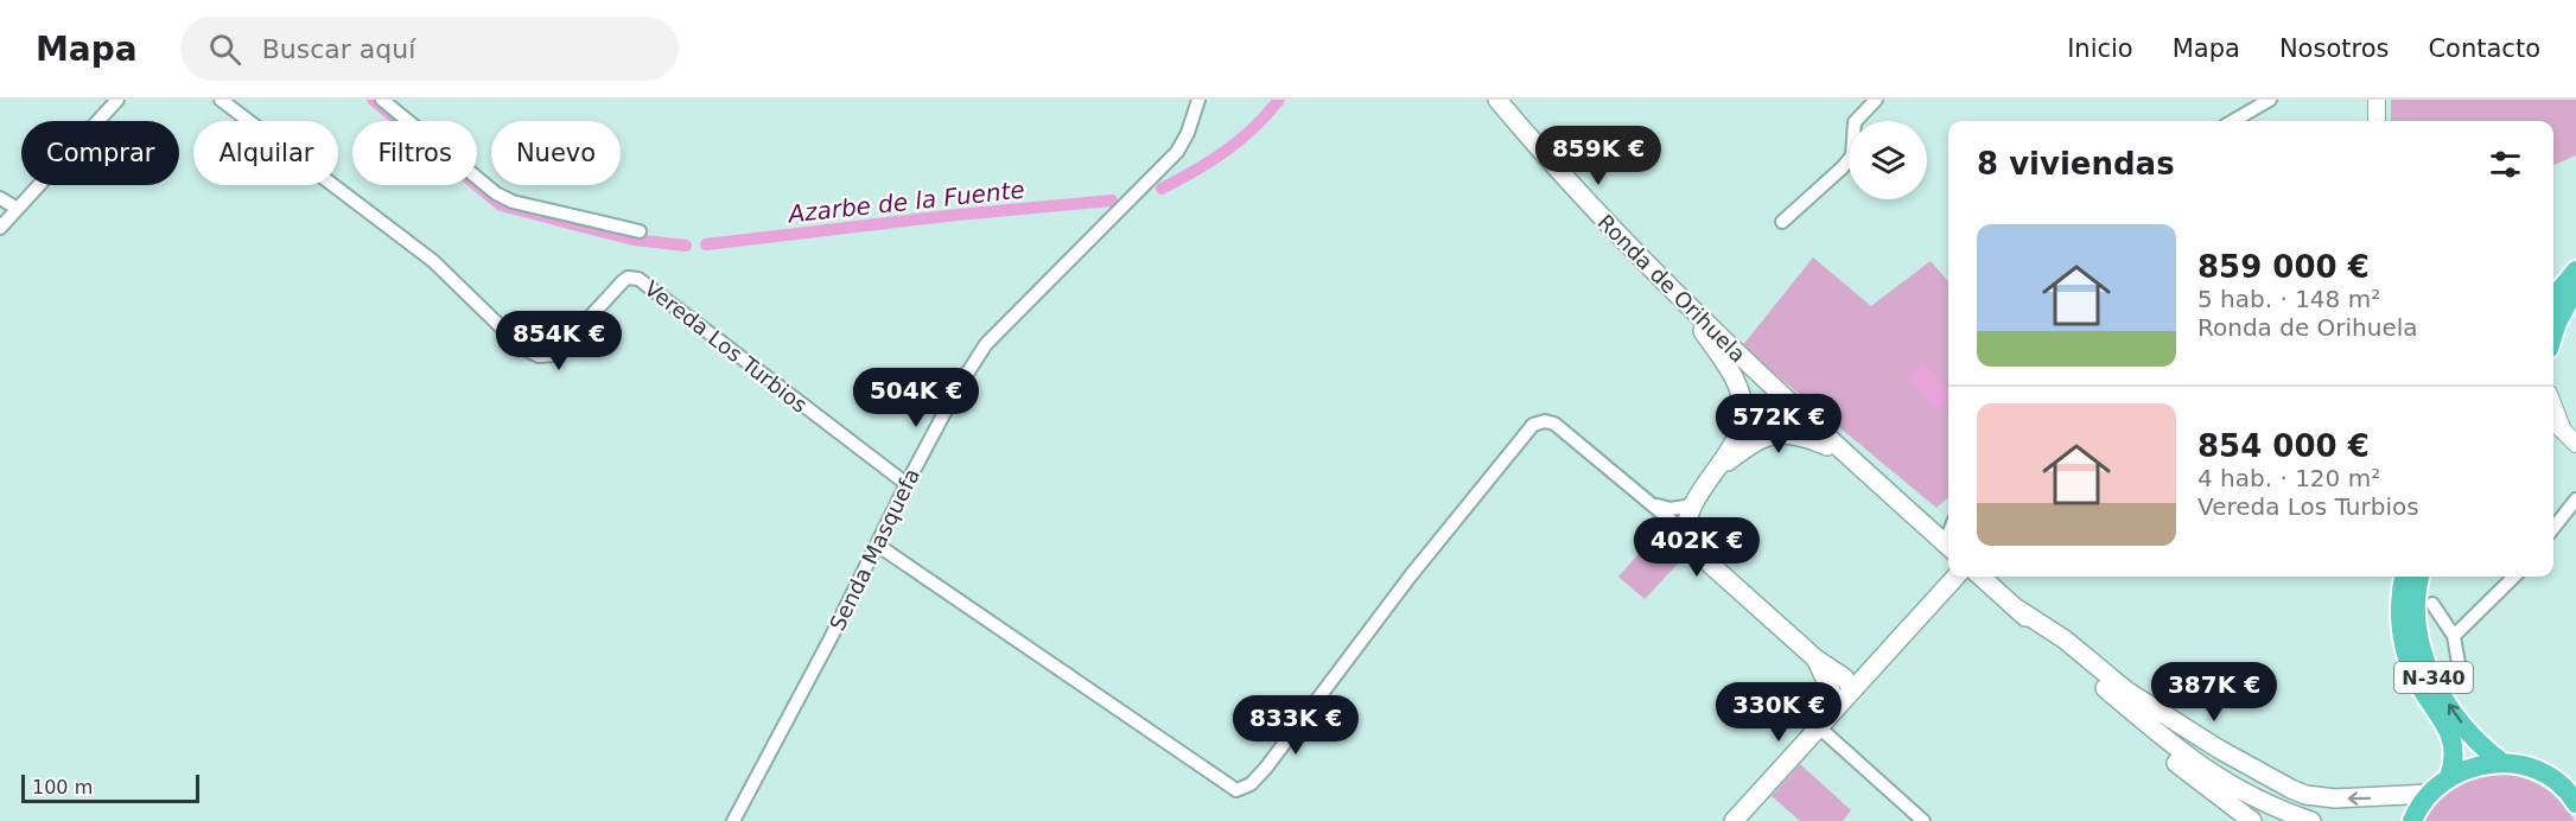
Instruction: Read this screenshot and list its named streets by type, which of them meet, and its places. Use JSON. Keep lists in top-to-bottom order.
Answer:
{
  "streets": {
    "highway": ["N-340"],
    "main road": ["Ronda de Orihuela"],
    "street": ["Vereda Los Turbios", "Senda Masquefa"]
  },
  "crossings": [
    ["Vereda Los Turbios", "Senda Masquefa"]
  ],
  "water": ["Azarbe de la Fuente"],
  "scale_bar": "100 m",
  "page": {
    "header": "Mapa",
    "search": "Buscar aquí",
    "nav": [
      "Inicio",
      "Mapa",
      "Nosotros",
      "Contacto"
    ],
    "chip": [
      "Comprar",
      "Alquilar",
      "Filtros",
      "Nuevo"
    ],
    "heading": "8 viviendas",
    "price": [
      "859K €",
      "854K €",
      "504K €",
      "572K €",
      "402K €",
      "387K €",
      "330K €",
      "833K €"
    ],
    "list": [
      {
        "name": "859 000 €",
        "note": "5 hab. · 148 m² · Ronda de Orihuela"
      },
      {
        "name": "854 000 €",
        "note": "4 hab. · 120 m² · Vereda Los Turbios"
      }
    ],
    "scale": "100 m"
  }
}
